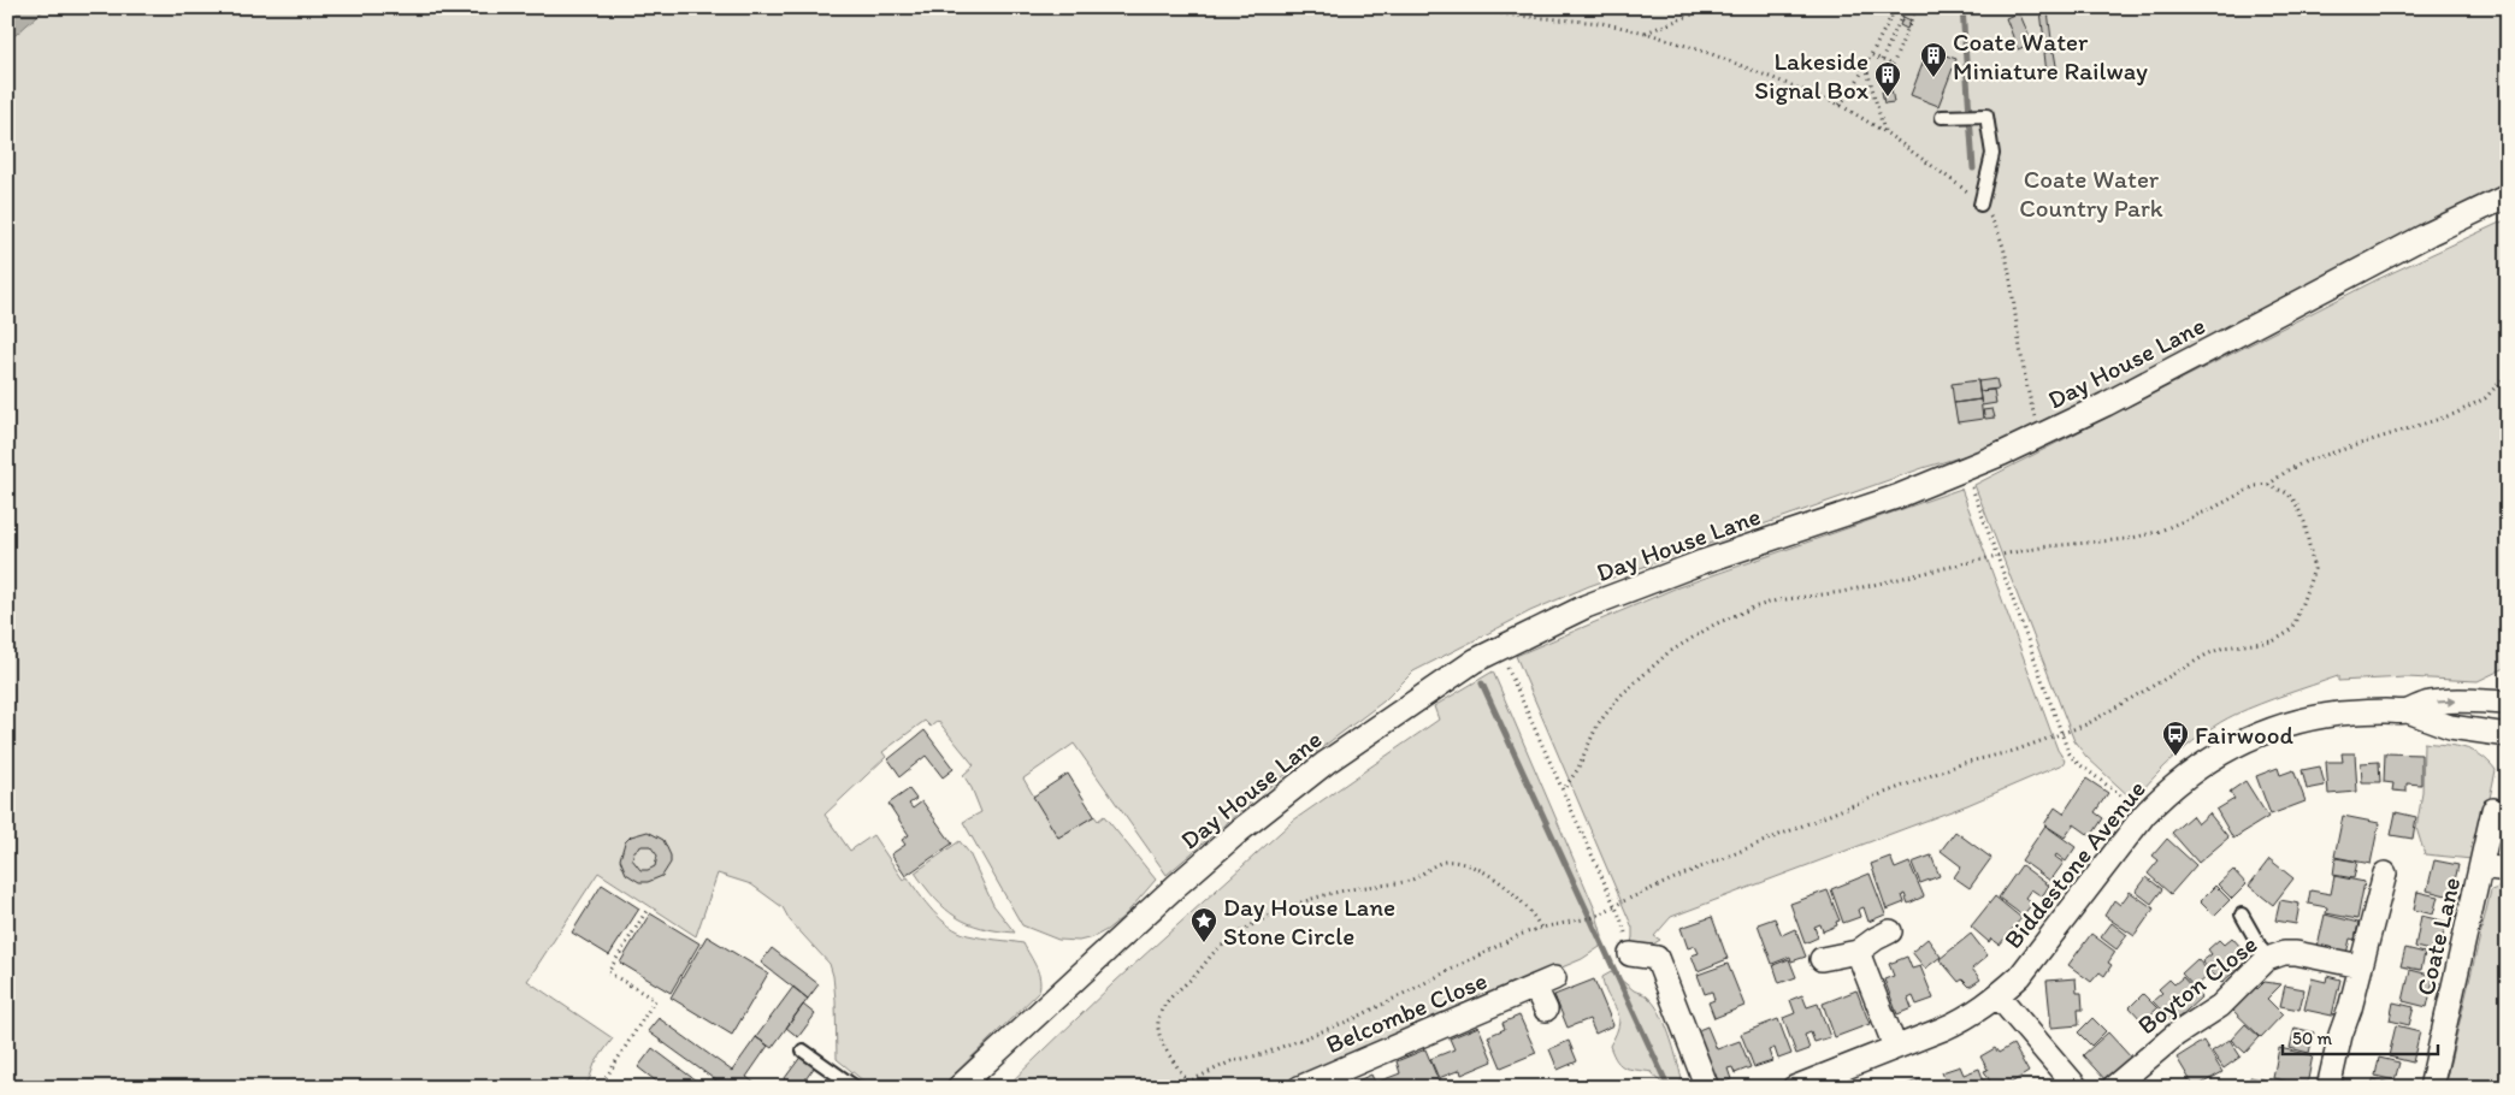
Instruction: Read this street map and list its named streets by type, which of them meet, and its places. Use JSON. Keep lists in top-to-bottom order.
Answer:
{
  "streets": {
    "street": [
      "Day House Lane",
      "Biddestone Avenue",
      "Coate Lane",
      "Boyton Close",
      "Belcombe Close"
    ]
  },
  "parks": ["Coate Water Country Park"],
  "places": {
    "building": ["Coate Water Miniature Railway", "Lakeside Signal Box"],
    "bus stop": ["Fairwood"],
    "place": ["Day House Lane Stone Circle"]
  },
  "scale_bar": "50 m"
}
